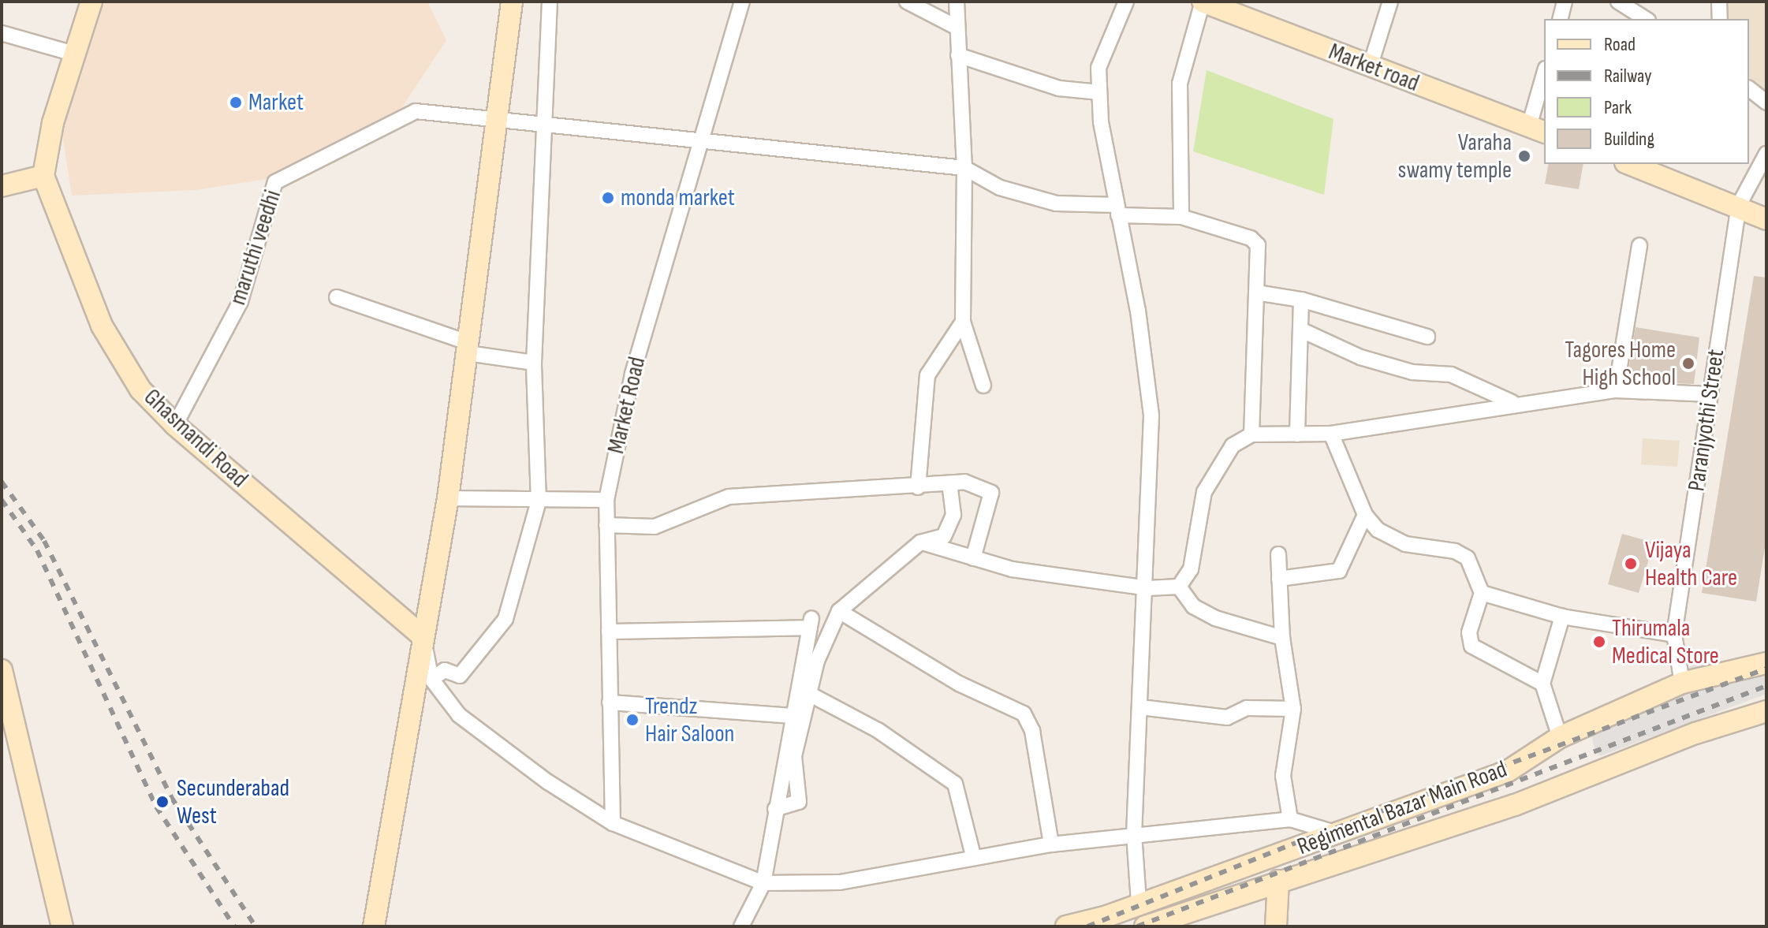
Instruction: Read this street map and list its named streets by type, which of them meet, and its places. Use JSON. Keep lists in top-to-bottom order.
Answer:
{
  "streets": {
    "street": [
      "Market road",
      "maruthi veedhi",
      "Market Road",
      "Paranjyothi Street",
      "Ghasmandi Road",
      "Regimental Bazar Main Road"
    ]
  },
  "crossings": [
    ["maruthi veedhi", "Market Road"],
    ["maruthi veedhi", "Ghasmandi Road"],
    ["Paranjyothi Street", "Regimental Bazar Main Road"]
  ],
  "places": [
    "Market",
    "Varaha swamy temple",
    "monda market",
    "Tagores Home High School",
    "Vijaya Health Care",
    "Thirumala Medical Store",
    "Trendz Hair Saloon",
    "Secunderabad West"
  ],
  "legend": [
    "Road",
    "Railway",
    "Park",
    "Building"
  ]
}
